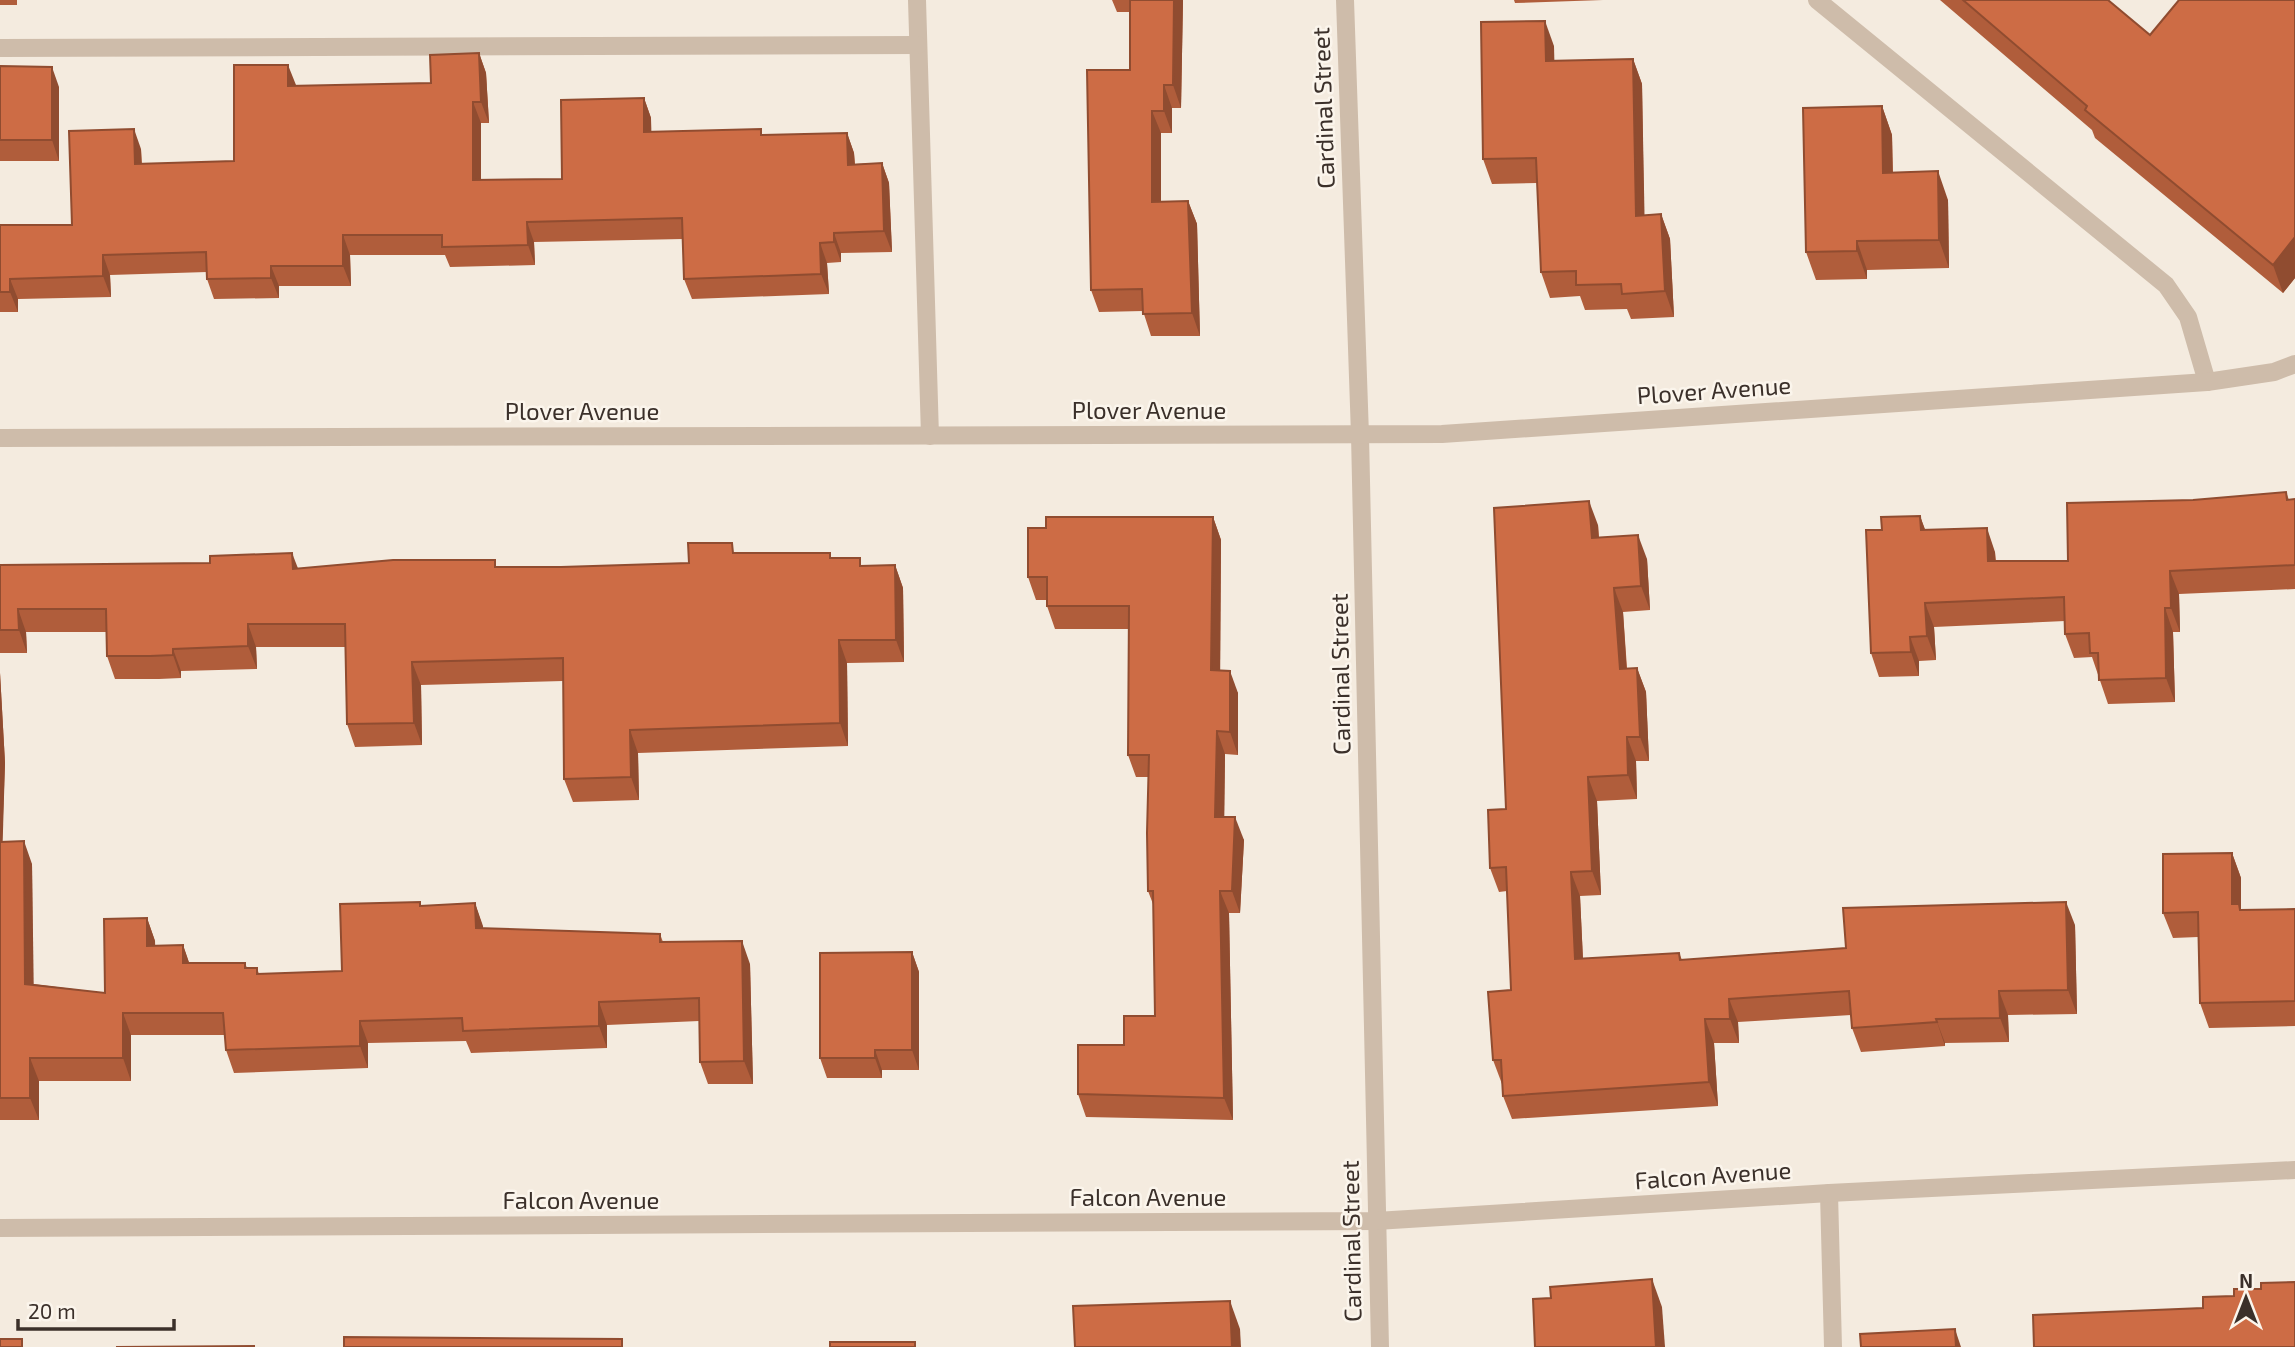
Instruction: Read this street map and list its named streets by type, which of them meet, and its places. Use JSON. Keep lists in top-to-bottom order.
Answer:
{
  "streets": {
    "street": ["Cardinal Street", "Plover Avenue", "Falcon Avenue"]
  },
  "crossings": [
    ["Cardinal Street", "Plover Avenue"],
    ["Cardinal Street", "Falcon Avenue"]
  ],
  "scale_bar": "20 m",
  "north": "top"
}
